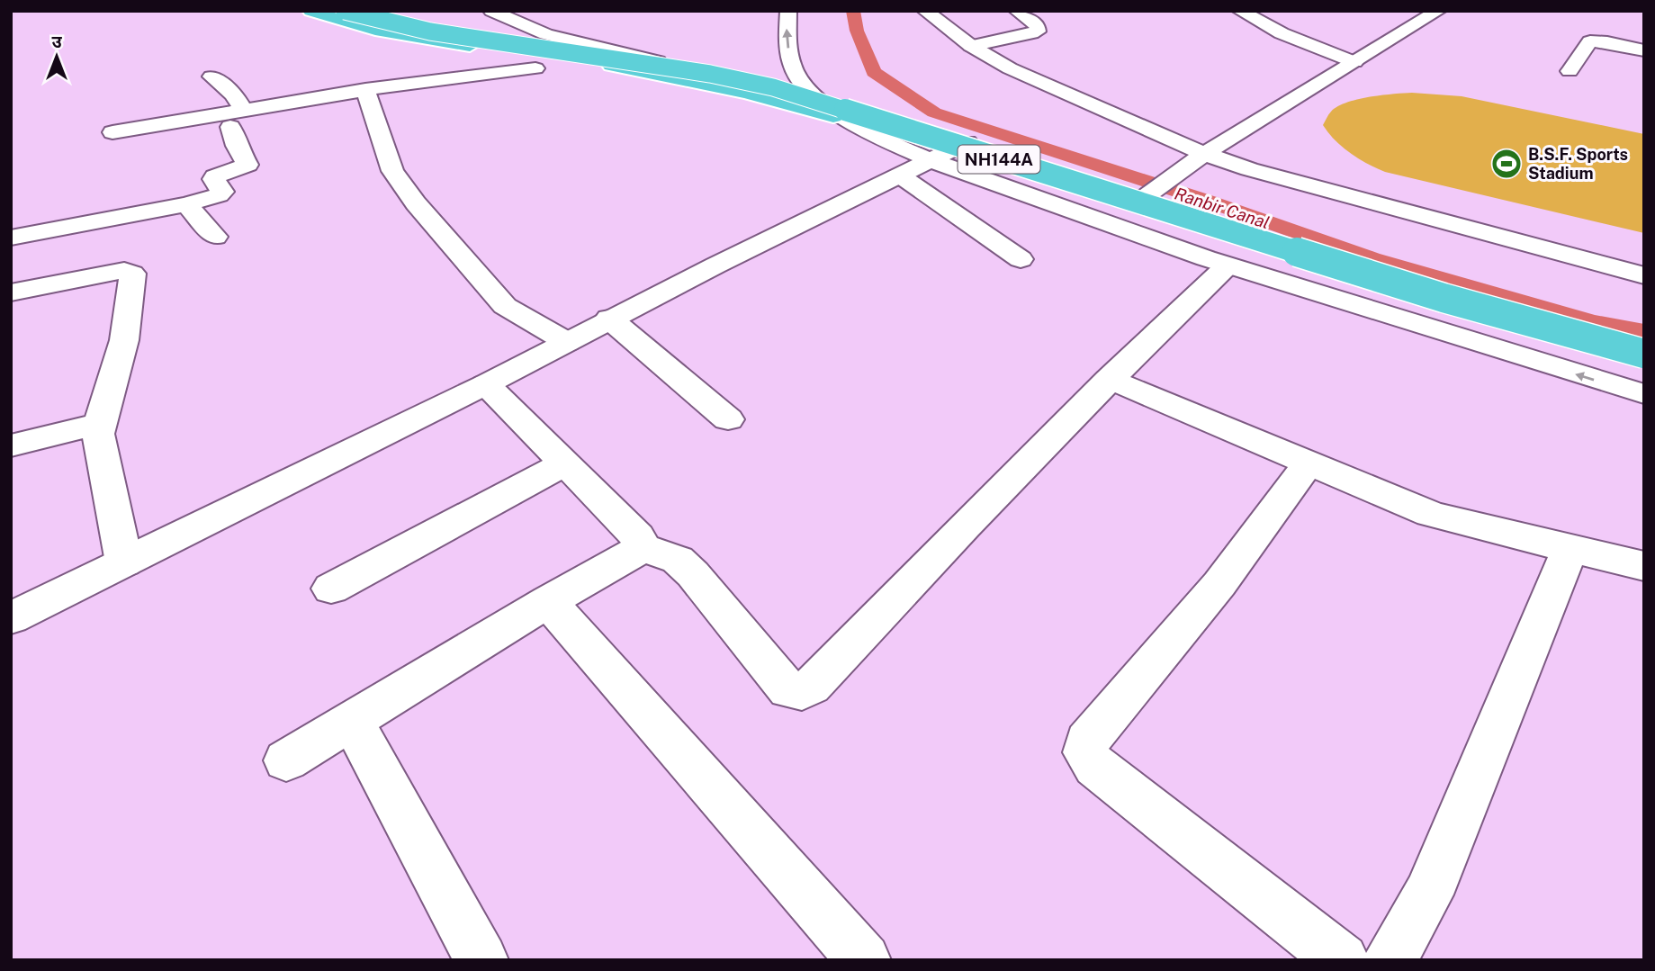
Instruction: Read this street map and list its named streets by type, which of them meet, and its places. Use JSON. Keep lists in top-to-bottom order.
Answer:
{
  "streets": {
    "highway": ["NH144A"]
  },
  "water": ["Ranbir Canal"],
  "places": {
    "sports": ["B.S.F. Sports Stadium"]
  },
  "north": "top"
}
